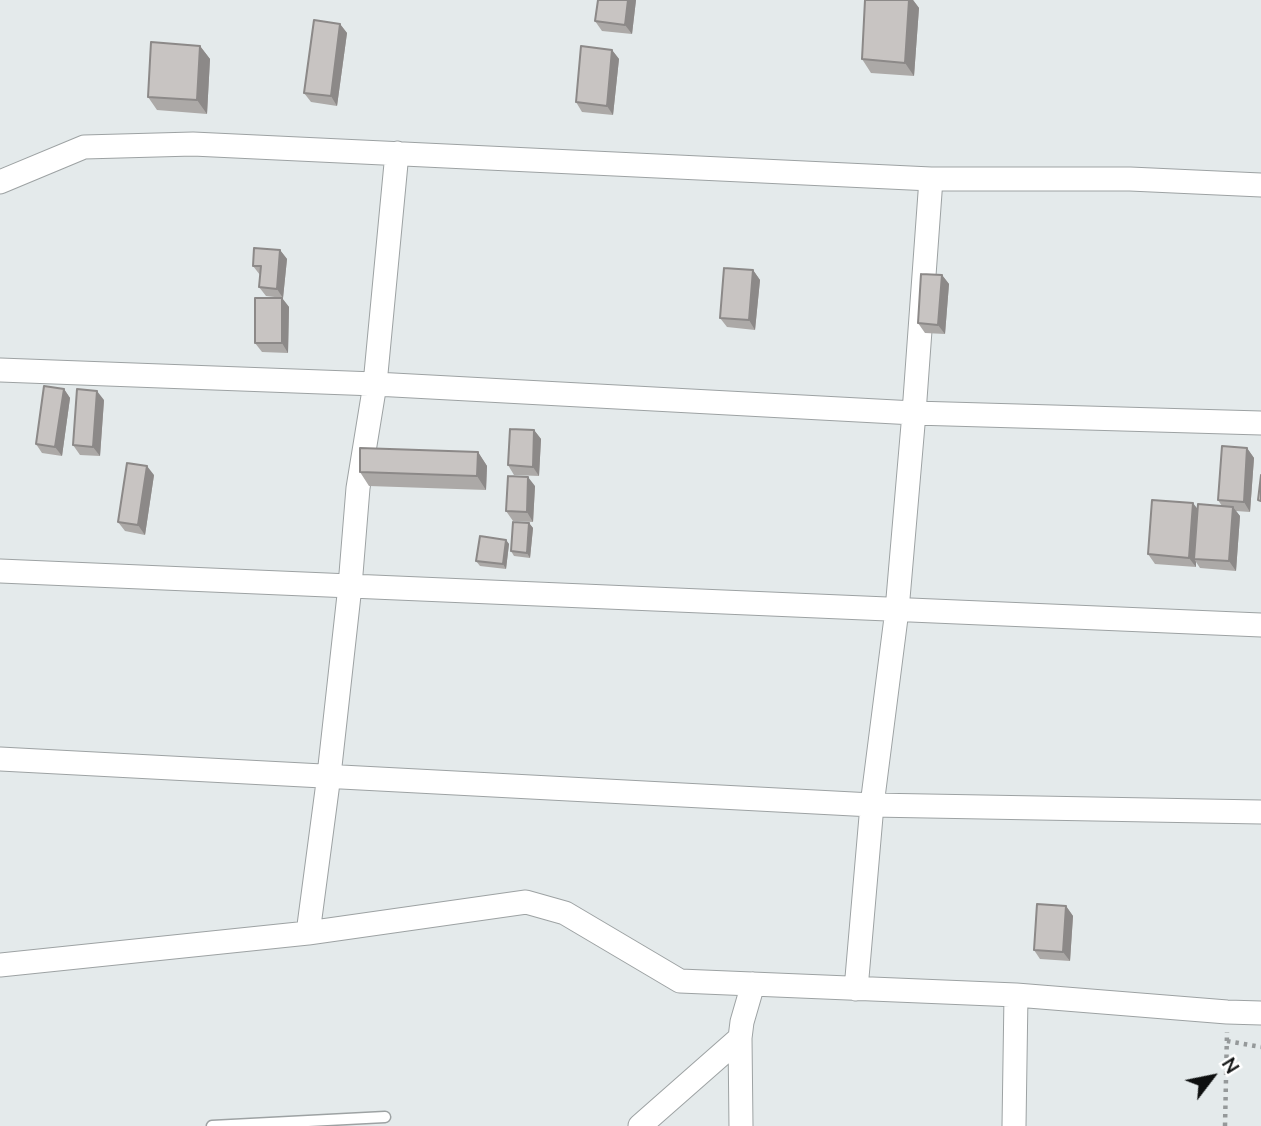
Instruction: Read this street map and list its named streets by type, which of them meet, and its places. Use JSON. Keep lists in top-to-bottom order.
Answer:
{
  "north": "top right"
}
